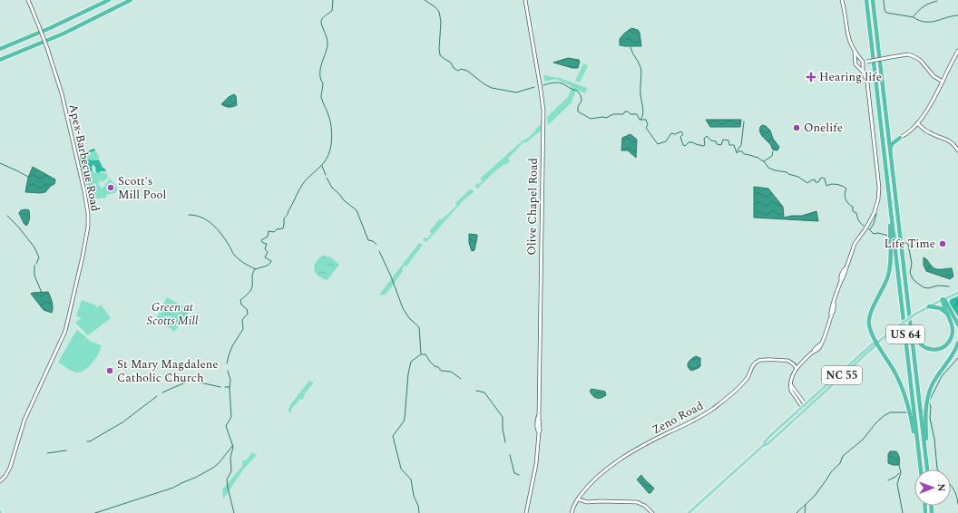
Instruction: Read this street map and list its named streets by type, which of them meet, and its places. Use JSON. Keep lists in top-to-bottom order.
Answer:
{
  "streets": {
    "highway": ["US 64"],
    "main road": ["NC 55"],
    "street": ["Apex-Barbecue Road", "Olive Chapel Road", "Zeno Road"]
  },
  "parks": ["Green at Scotts Mill"],
  "places": {
    "health": ["Hearing life"],
    "other": [
      "Onelife",
      "Scott's Mill Pool",
      "Life Time",
      "St Mary Magdalene Catholic Church"
    ]
  },
  "north": "right"
}
